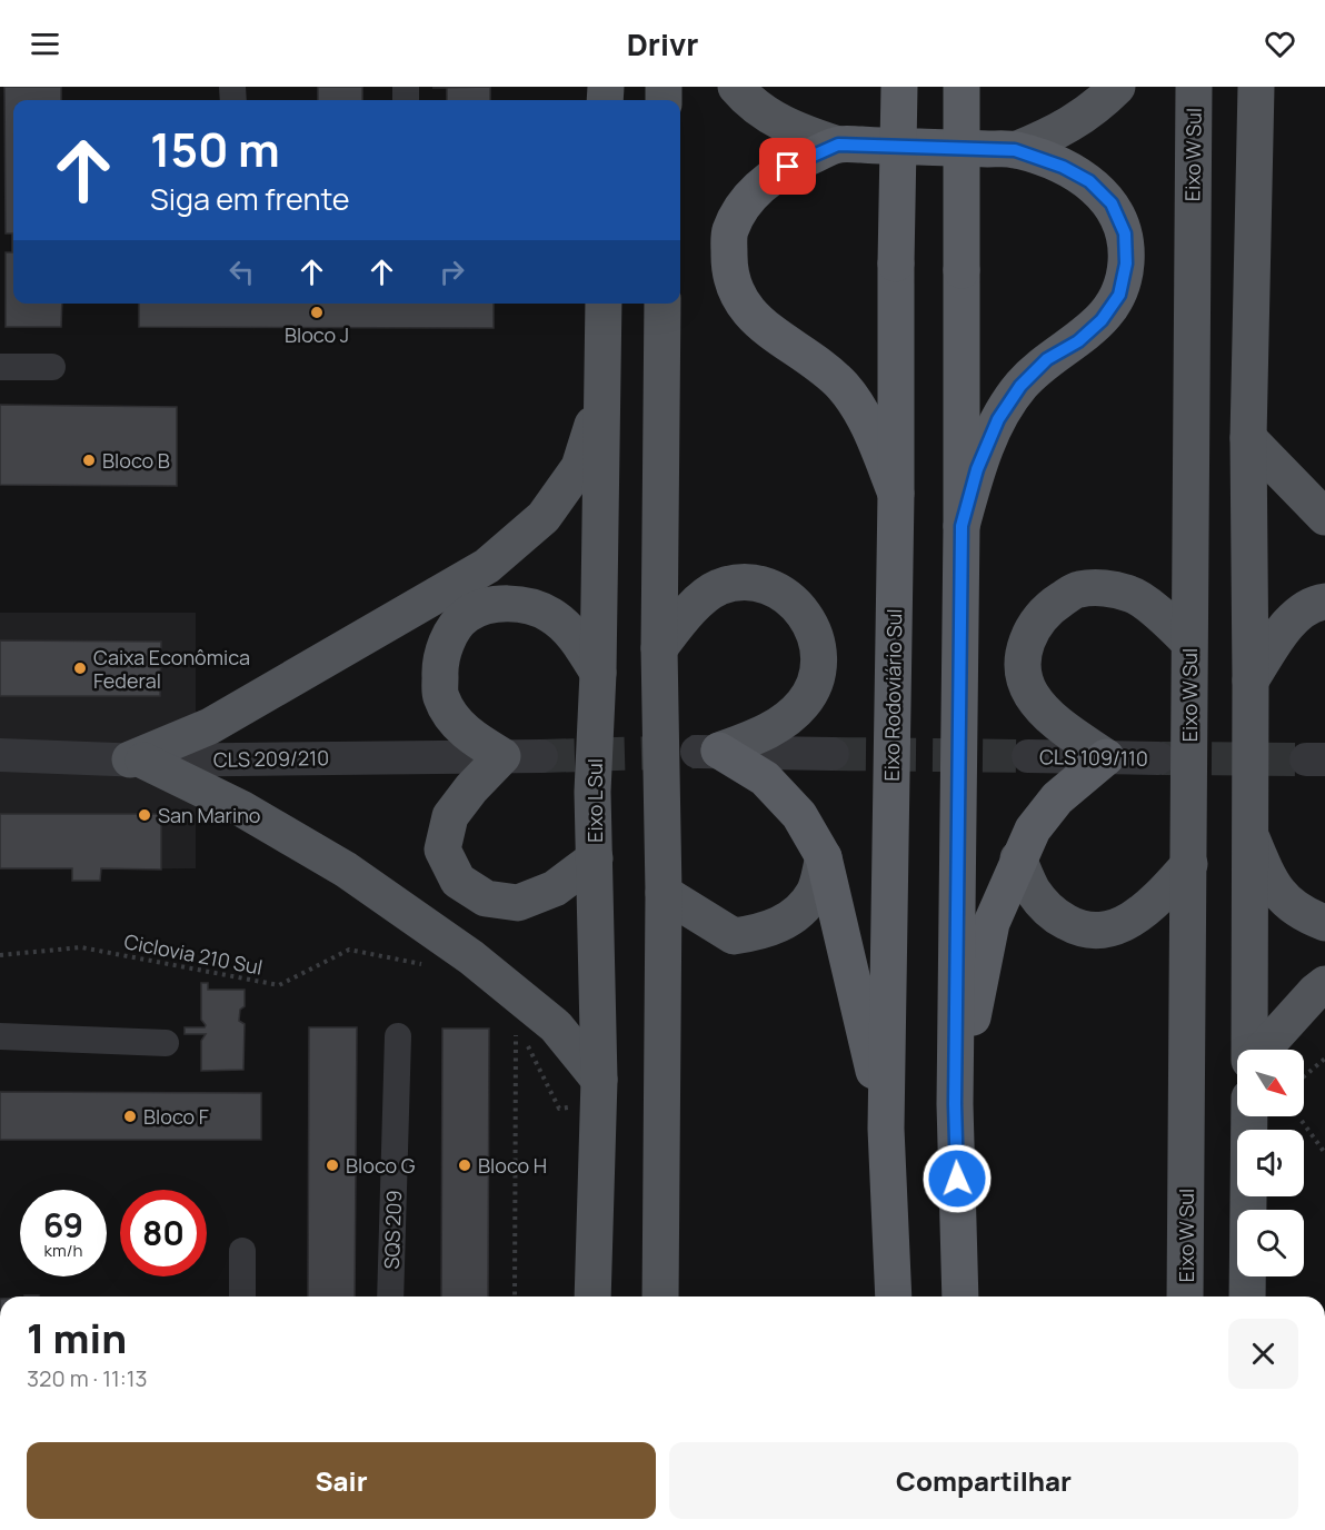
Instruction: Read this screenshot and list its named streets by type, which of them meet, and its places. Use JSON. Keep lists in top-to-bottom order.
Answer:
{
  "streets": {
    "highway": ["Eixo Rodoviário Sul"],
    "main road": ["Eixo W Sul", "Eixo L Sul"],
    "street": ["CLS 109/110", "CLS 209/210", "SQS 209"],
    "path": ["Ciclovia 210 Sul"]
  },
  "places": [
    "Bloco J",
    "Bloco B",
    "Caixa Econômica Federal",
    "San Marino",
    "Bloco F",
    "Bloco G",
    "Bloco H"
  ],
  "north": "bottom right",
  "page": {
    "header": "Drivr",
    "turn": ["150 m", "Siga em frente"],
    "speed": "69 km/h",
    "limit": "80",
    "heading": ["1 min", "320 m · 11:13"],
    "buttons": ["Sair", "Compartilhar"]
  }
}
